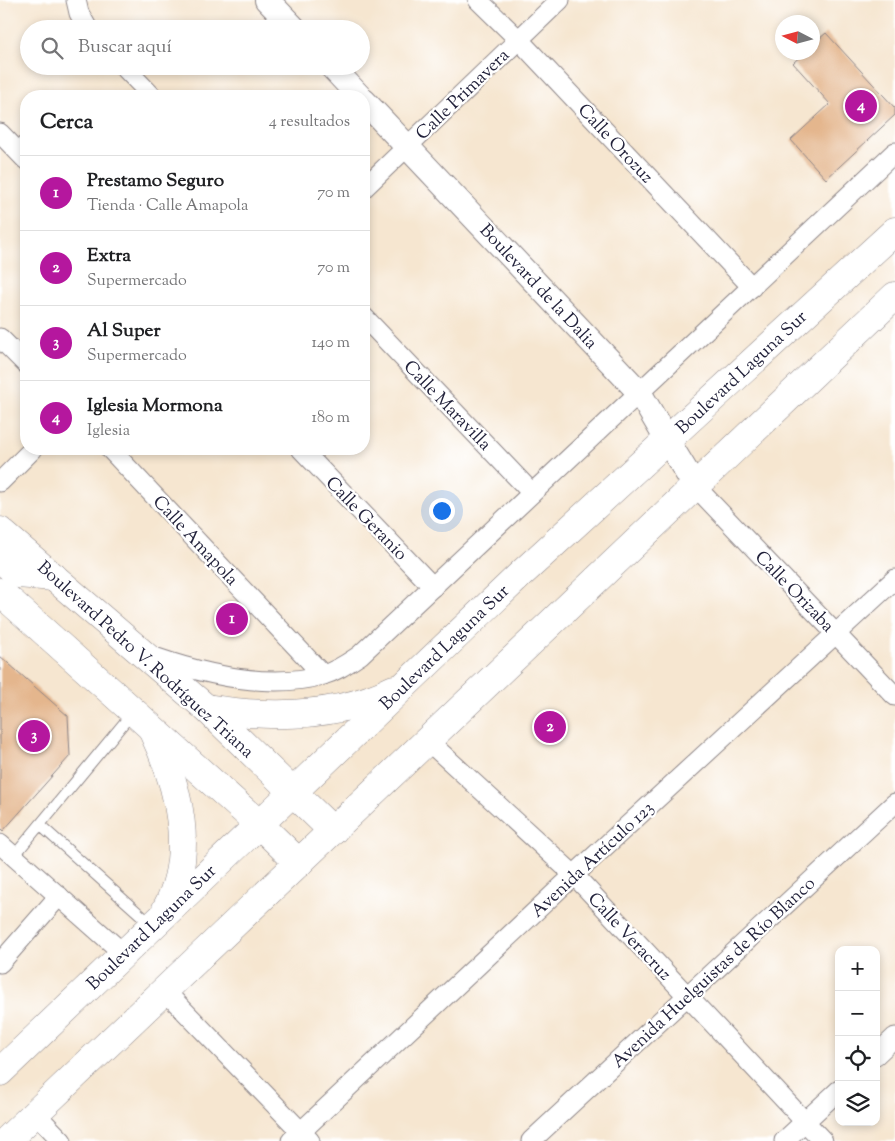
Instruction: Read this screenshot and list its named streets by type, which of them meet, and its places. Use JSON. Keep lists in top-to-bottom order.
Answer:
{
  "streets": {
    "main road": ["Boulevard Laguna Sur", "Boulevard Pedro V. Rodríguez Triana"],
    "street": [
      "Calle Primavera",
      "Calle Orozuz",
      "Boulevard de la Dalia",
      "Calle Maravilla",
      "Calle Geranio",
      "Calle Amapola",
      "Calle Orizaba",
      "Avenida Artículo 123",
      "Calle Veracruz",
      "Avenida Huelguistas de Río Blanco"
    ]
  },
  "crossings": [
    ["Calle Primavera", "Calle Orozuz"],
    ["Calle Primavera", "Boulevard de la Dalia"],
    ["Boulevard de la Dalia", "Boulevard Laguna Sur"],
    ["Boulevard de la Dalia", "Calle Orizaba"],
    ["Boulevard Laguna Sur", "Boulevard Pedro V. Rodríguez Triana"],
    ["Calle Orizaba", "Avenida Artículo 123"],
    ["Avenida Artículo 123", "Calle Veracruz"],
    ["Calle Veracruz", "Avenida Huelguistas de Río Blanco"]
  ],
  "north": "left",
  "page": {
    "search": "Buscar aquí",
    "pins": [
      "4",
      "1",
      "2",
      "3"
    ],
    "heading": ["Cerca", "4 resultados"],
    "list": [
      {
        "mark": "1",
        "name": "Prestamo Seguro",
        "note": "Tienda · Calle Amapola",
        "value": "70 m"
      },
      {
        "mark": "2",
        "name": "Extra",
        "note": "Supermercado",
        "value": "70 m"
      },
      {
        "mark": "3",
        "name": "Al Super",
        "note": "Supermercado",
        "value": "140 m"
      },
      {
        "mark": "4",
        "name": "Iglesia Mormona",
        "note": "Iglesia",
        "value": "180 m"
      }
    ],
    "map_buttons": ["+", "−"]
  }
}
